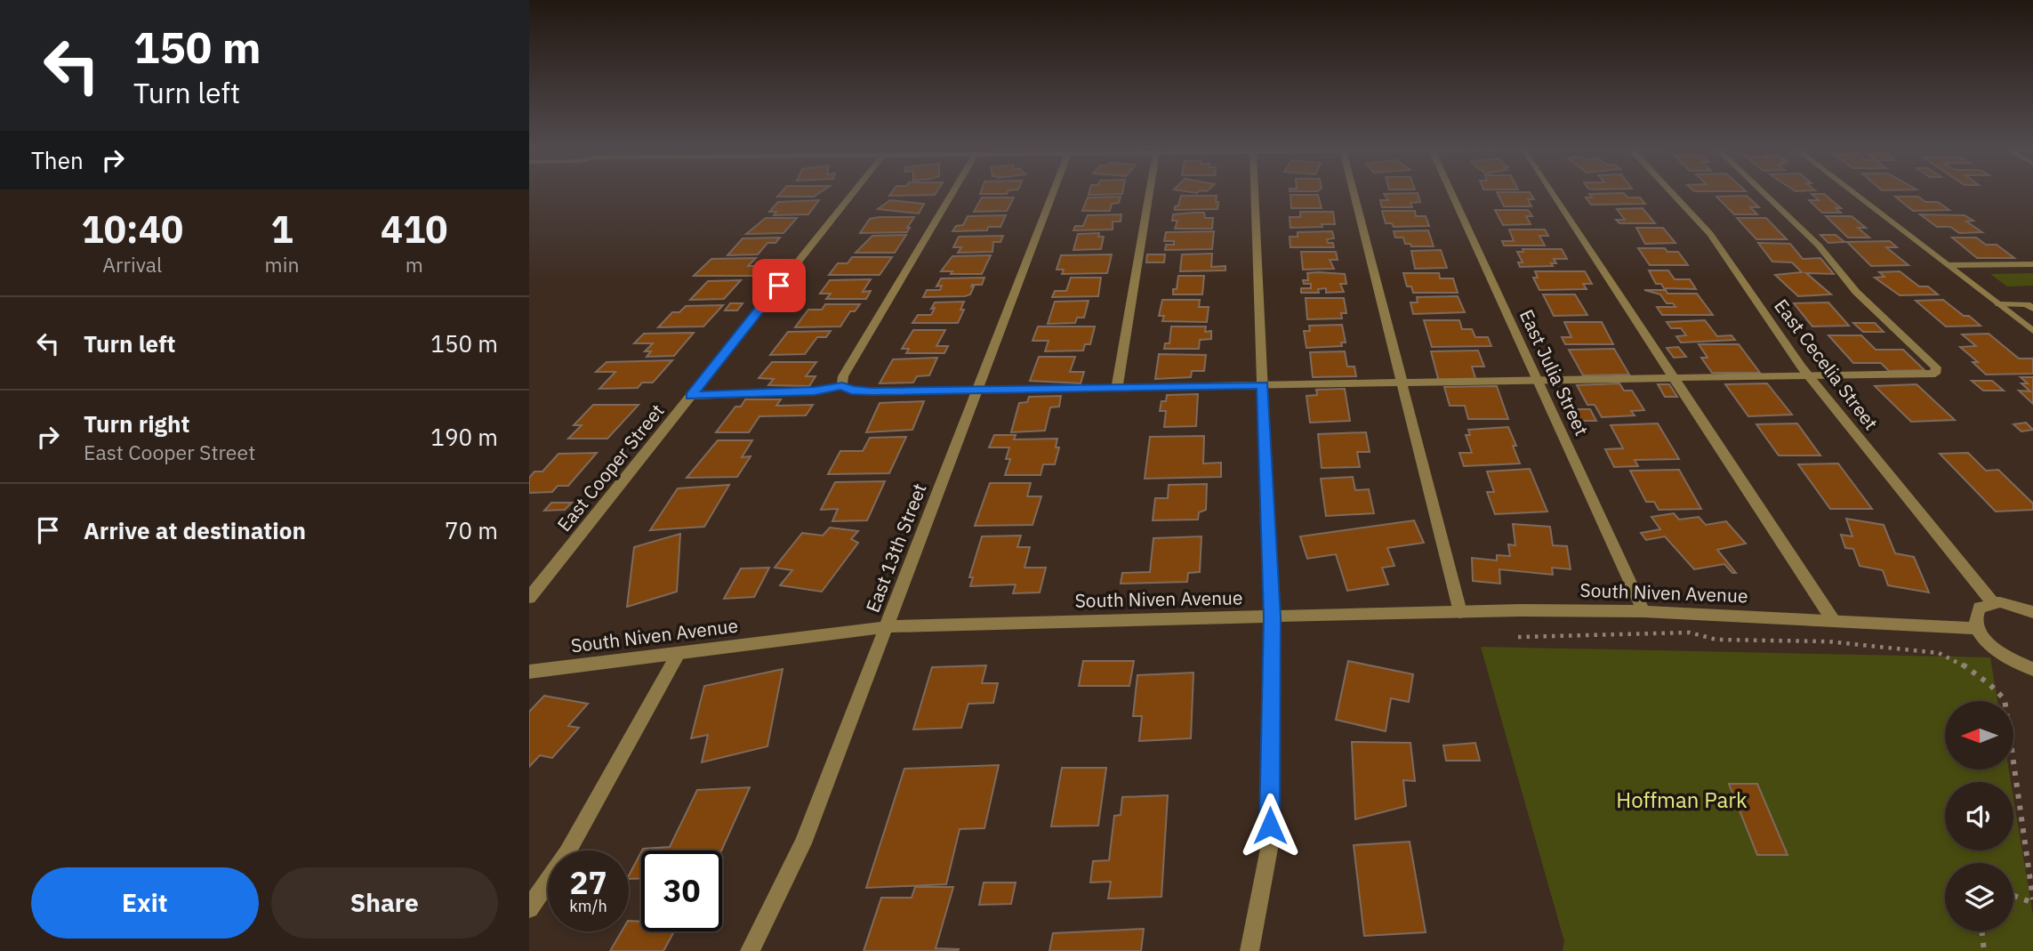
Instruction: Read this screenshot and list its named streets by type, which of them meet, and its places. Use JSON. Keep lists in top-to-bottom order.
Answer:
{
  "streets": {
    "street": [
      "East Cecelia Street",
      "East Julia Street",
      "East Cooper Street",
      "East 13th Street",
      "South Niven Avenue"
    ]
  },
  "crossings": [
    ["East Julia Street", "South Niven Avenue"],
    ["East 13th Street", "South Niven Avenue"]
  ],
  "parks": ["Hoffman Park"],
  "north": "left",
  "page": {
    "turn": ["150 m", "Turn left"],
    "then": "Then",
    "eta": [
      "10:40",
      "Arrival",
      "1",
      "min",
      "410",
      "m"
    ],
    "list": [
      {
        "name": "Turn left",
        "value": "150 m"
      },
      {
        "name": "Turn right",
        "note": "East Cooper Street",
        "value": "190 m"
      },
      {
        "name": "Arrive at destination",
        "value": "70 m"
      }
    ],
    "speed": "27 km/h",
    "limit": "30",
    "buttons": ["Exit", "Share"]
  }
}
